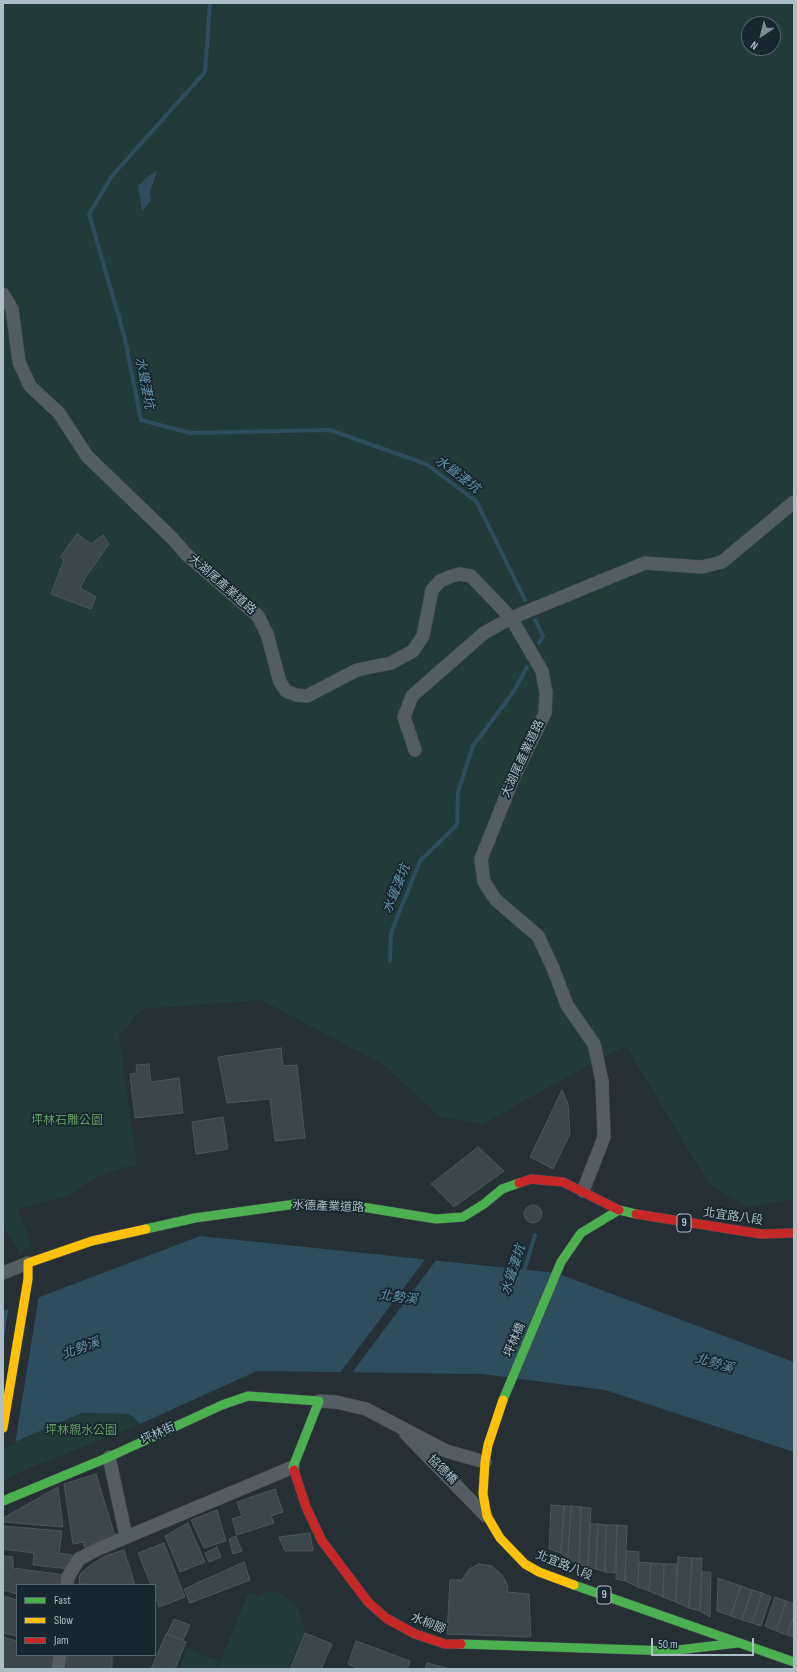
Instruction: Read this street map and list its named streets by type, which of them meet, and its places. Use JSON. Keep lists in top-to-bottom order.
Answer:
{
  "streets": {
    "main road": [
      "水德產業道路",
      "北宜路八段",
      "9",
      "坪林橋",
      "坪林街",
      "水柳腳"
    ],
    "street": ["大湖尾產業道路", "協德橋"]
  },
  "crossings": [
    ["大湖尾產業道路", "水德產業道路"],
    ["水德產業道路", "北宜路八段"],
    ["水德產業道路", "坪林橋"],
    ["北宜路八段", "坪林橋"],
    ["北宜路八段", "協德橋"],
    ["北宜路八段", "水柳腳"],
    ["坪林橋", "協德橋"],
    ["坪林街", "協德橋"]
  ],
  "water": ["水聳淒坑", "北勢溪"],
  "parks": ["坪林石雕公園", "坪林親水公園"],
  "legend": ["Fast", "Slow", "Jam"],
  "scale_bar": "50 m",
  "north": "bottom left"
}
